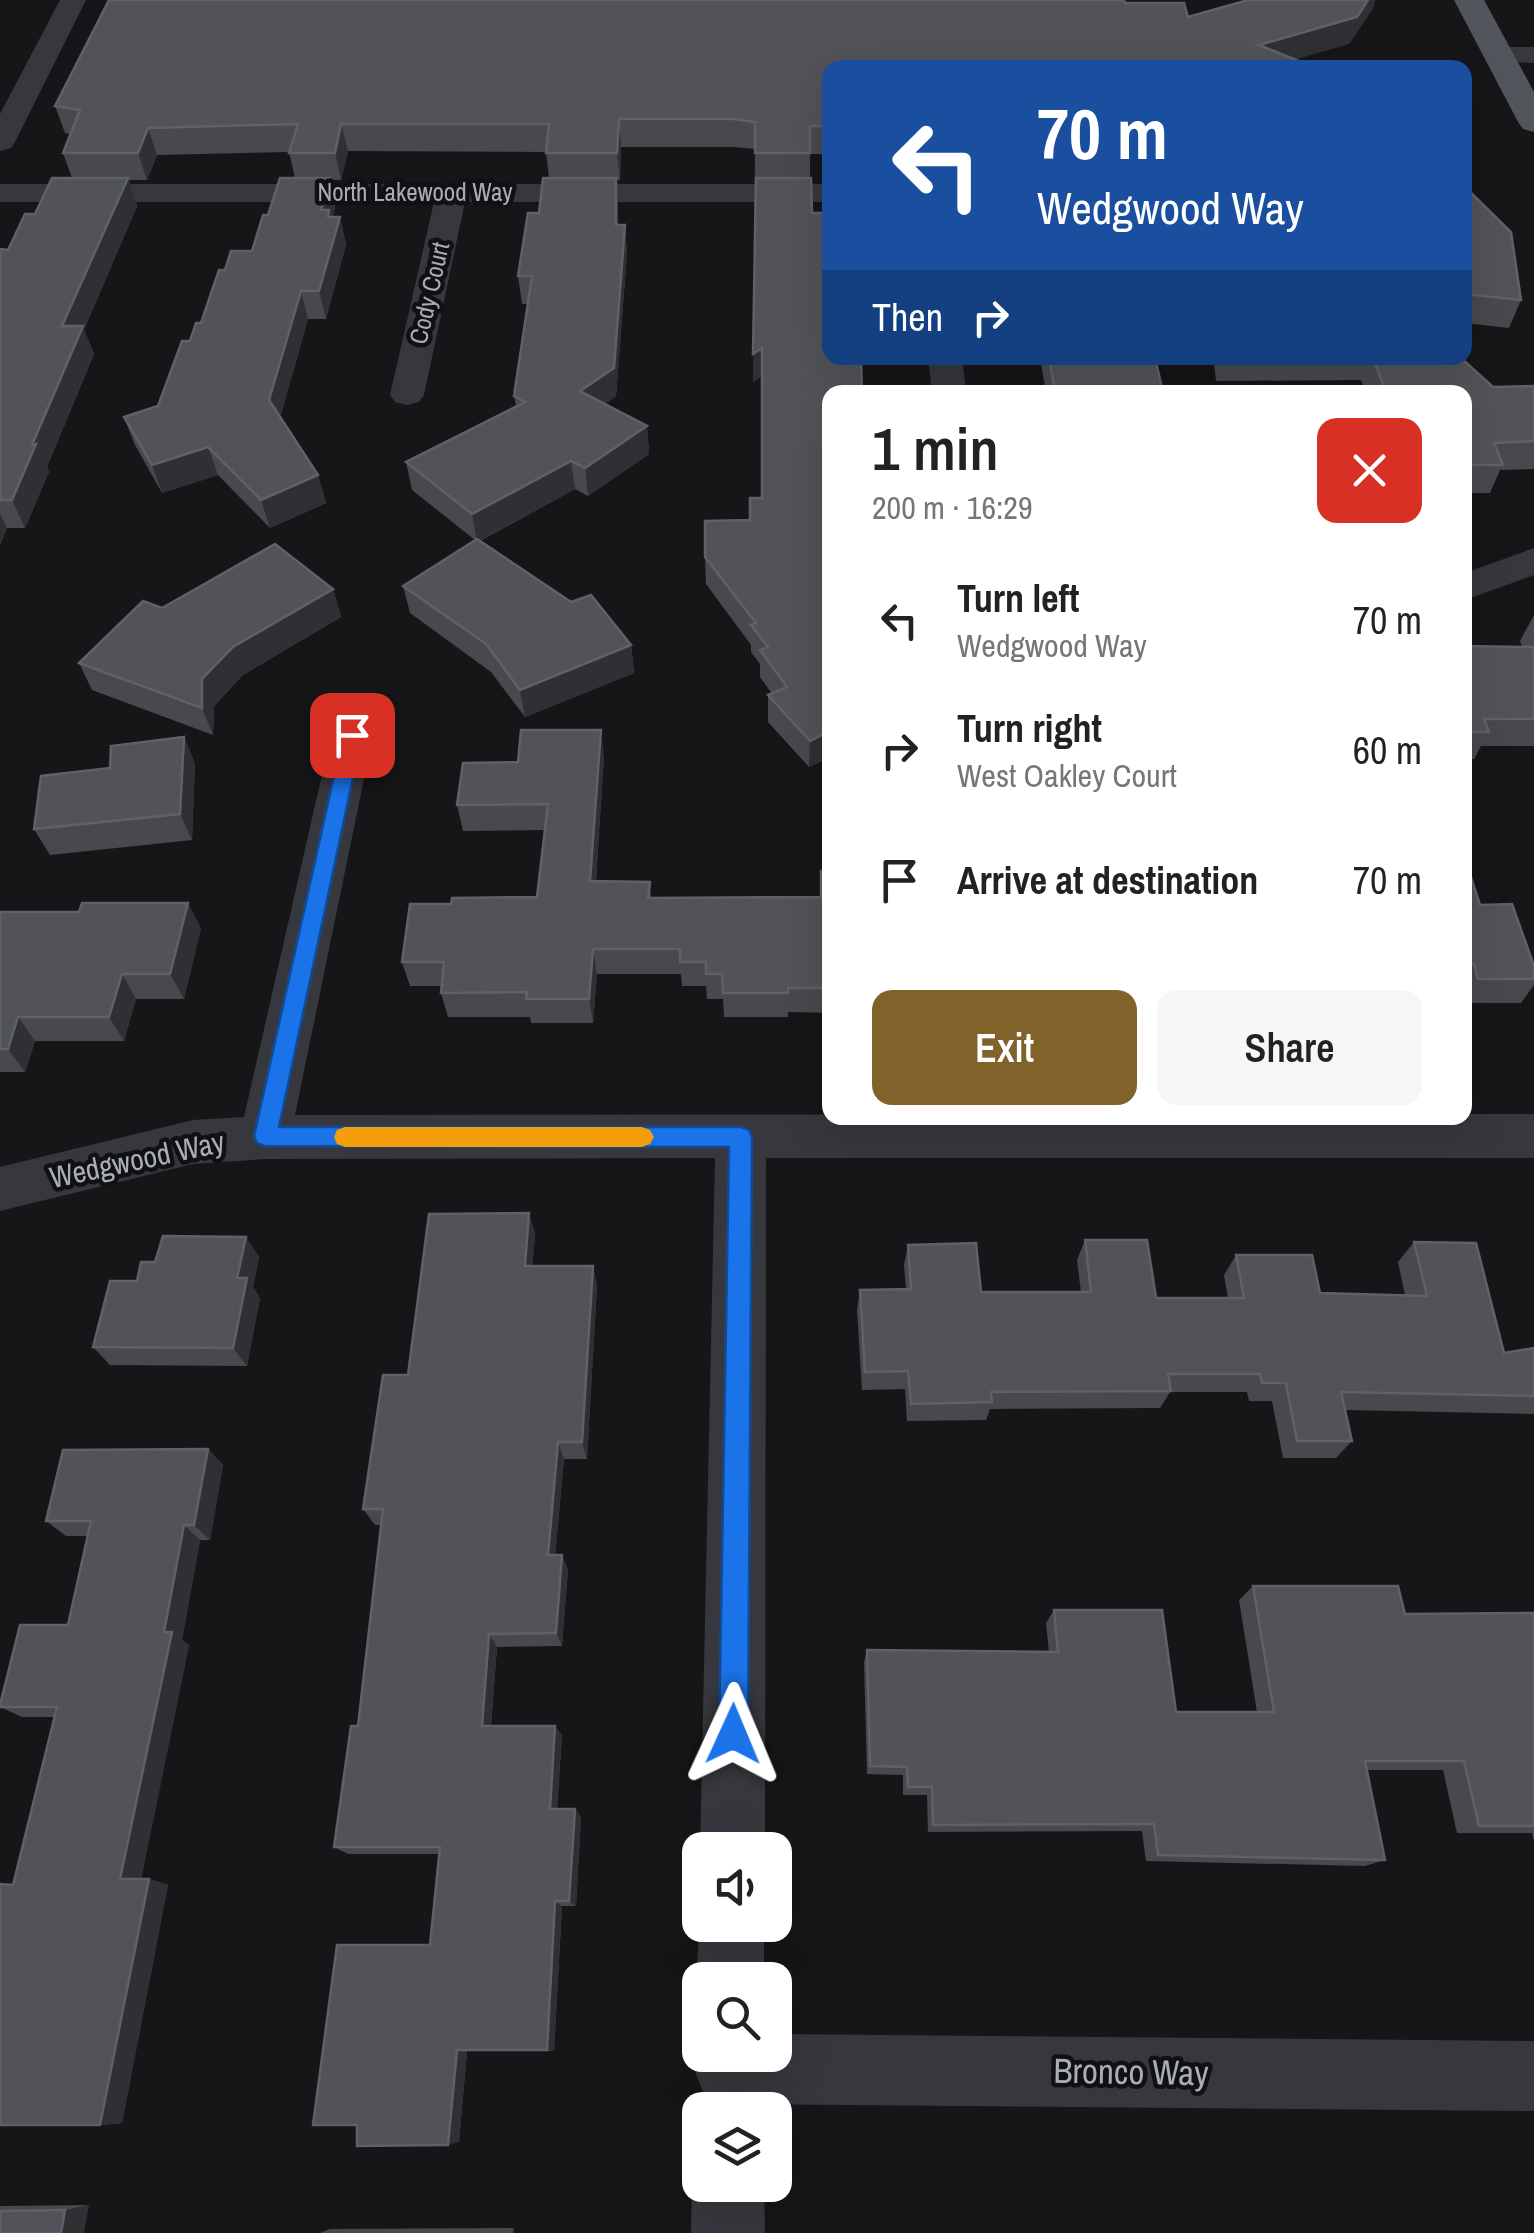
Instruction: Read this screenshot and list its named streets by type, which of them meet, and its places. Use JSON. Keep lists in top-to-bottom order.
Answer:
{
  "streets": {
    "street": [
      "North Lakewood Way",
      "Cody Court",
      "Wedgwood Way",
      "Bronco Way"
    ]
  },
  "crossings": [
    ["North Lakewood Way", "Cody Court"]
  ],
  "page": {
    "turn": ["70 m", "Wedgwood Way"],
    "then": "Then",
    "heading": ["1 min", "200 m · 16:29"],
    "list": [
      {
        "name": "Turn left",
        "note": "Wedgwood Way",
        "value": "70 m"
      },
      {
        "name": "Turn right",
        "note": "West Oakley Court",
        "value": "60 m"
      },
      {
        "name": "Arrive at destination",
        "value": "70 m"
      }
    ],
    "buttons": ["Exit", "Share"]
  }
}
